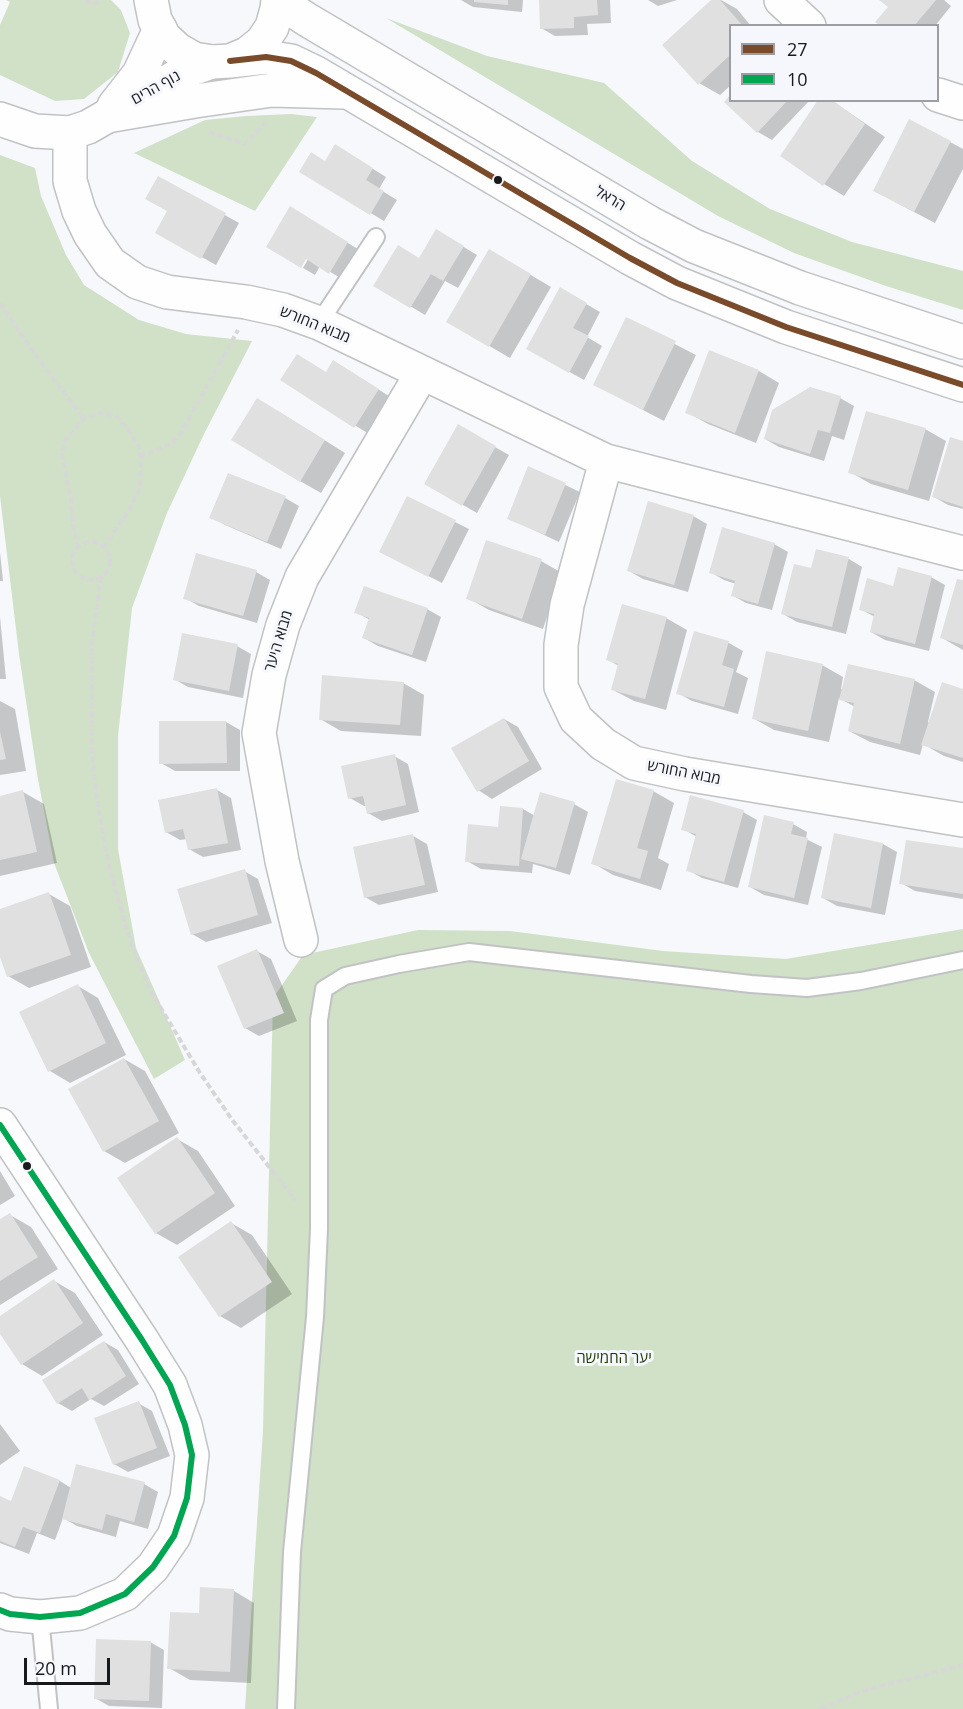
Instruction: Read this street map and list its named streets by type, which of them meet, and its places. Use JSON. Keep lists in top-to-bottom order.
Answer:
{
  "streets": {
    "street": [
      "נוף הרים",
      "הראל",
      "מבוא החורש",
      "מבוא היער"
    ]
  },
  "crossings": [
    ["נוף הרים", "מבוא החורש"],
    ["מבוא החורש", "מבוא היער"]
  ],
  "parks": ["יער החמישה"],
  "lines": ["transit line 27", "transit line 10"],
  "legend": ["27", "10"],
  "scale_bar": "20 m"
}
